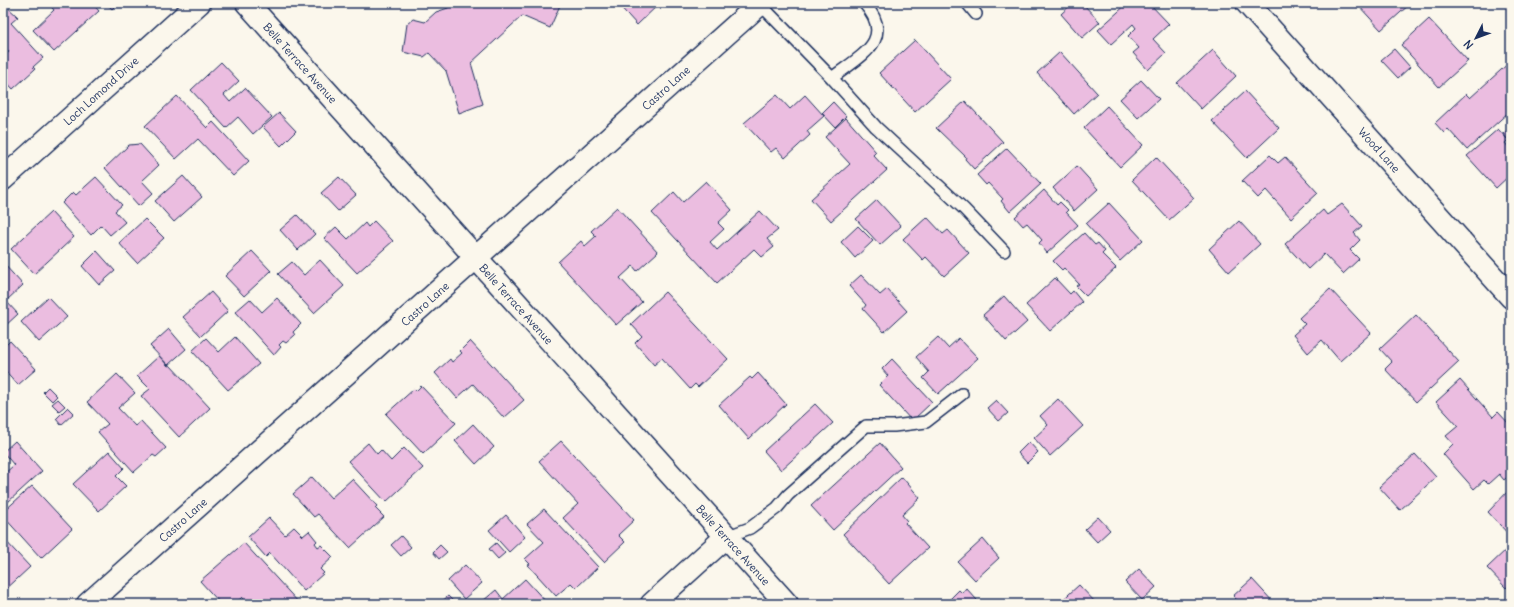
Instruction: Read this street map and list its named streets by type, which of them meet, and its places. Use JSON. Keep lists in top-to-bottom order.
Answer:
{
  "streets": {
    "street": [
      "Belle Terrace Avenue",
      "Castro Lane",
      "Loch Lomond Drive",
      "Wood Lane"
    ]
  },
  "crossings": [
    ["Belle Terrace Avenue", "Castro Lane"]
  ],
  "north": "bottom left"
}
